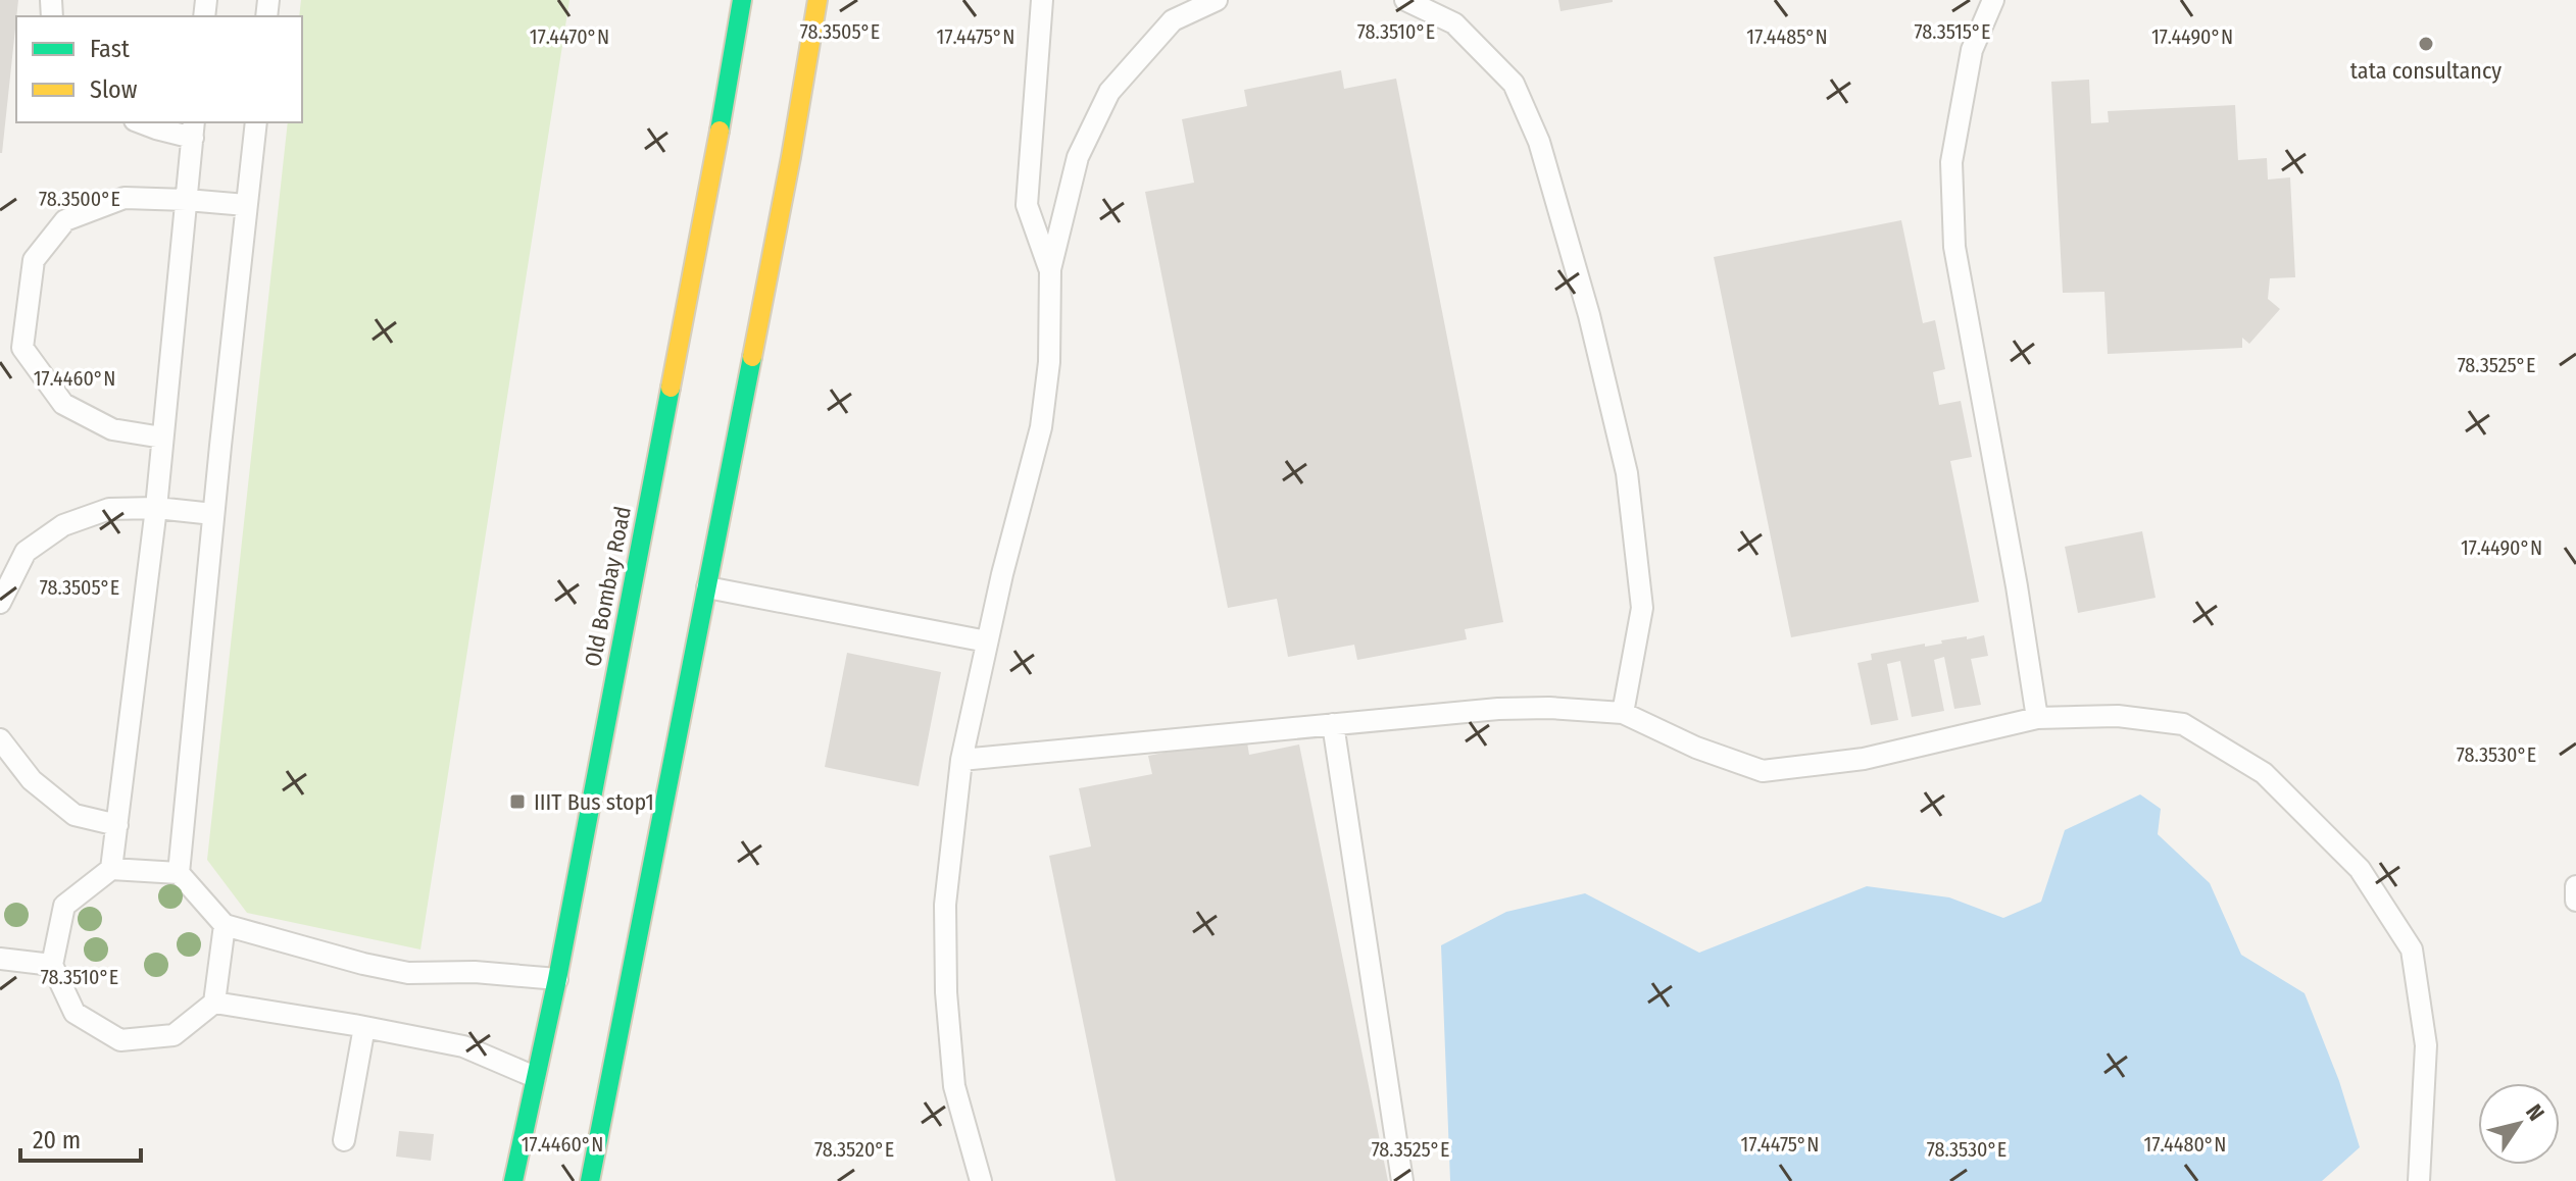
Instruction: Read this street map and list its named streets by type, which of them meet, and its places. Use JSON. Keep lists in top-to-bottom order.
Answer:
{
  "streets": {
    "main road": ["Old Bombay Road"]
  },
  "places": {
    "other": ["tata consultancy"],
    "transit": ["IIIT Bus stop1"]
  },
  "legend": ["Fast", "Slow"],
  "scale_bar": "20 m",
  "north": "top right",
  "coordinates": [
    "78.3505°E",
    "78.3515°E",
    "78.3510°E",
    "17.4470°N",
    "17.4475°N",
    "17.4485°N",
    "17.4490°N",
    "78.3500°E",
    "78.3525°E",
    "17.4460°N",
    "78.3530°E",
    "17.4480°N",
    "78.3520°E"
  ]
}
